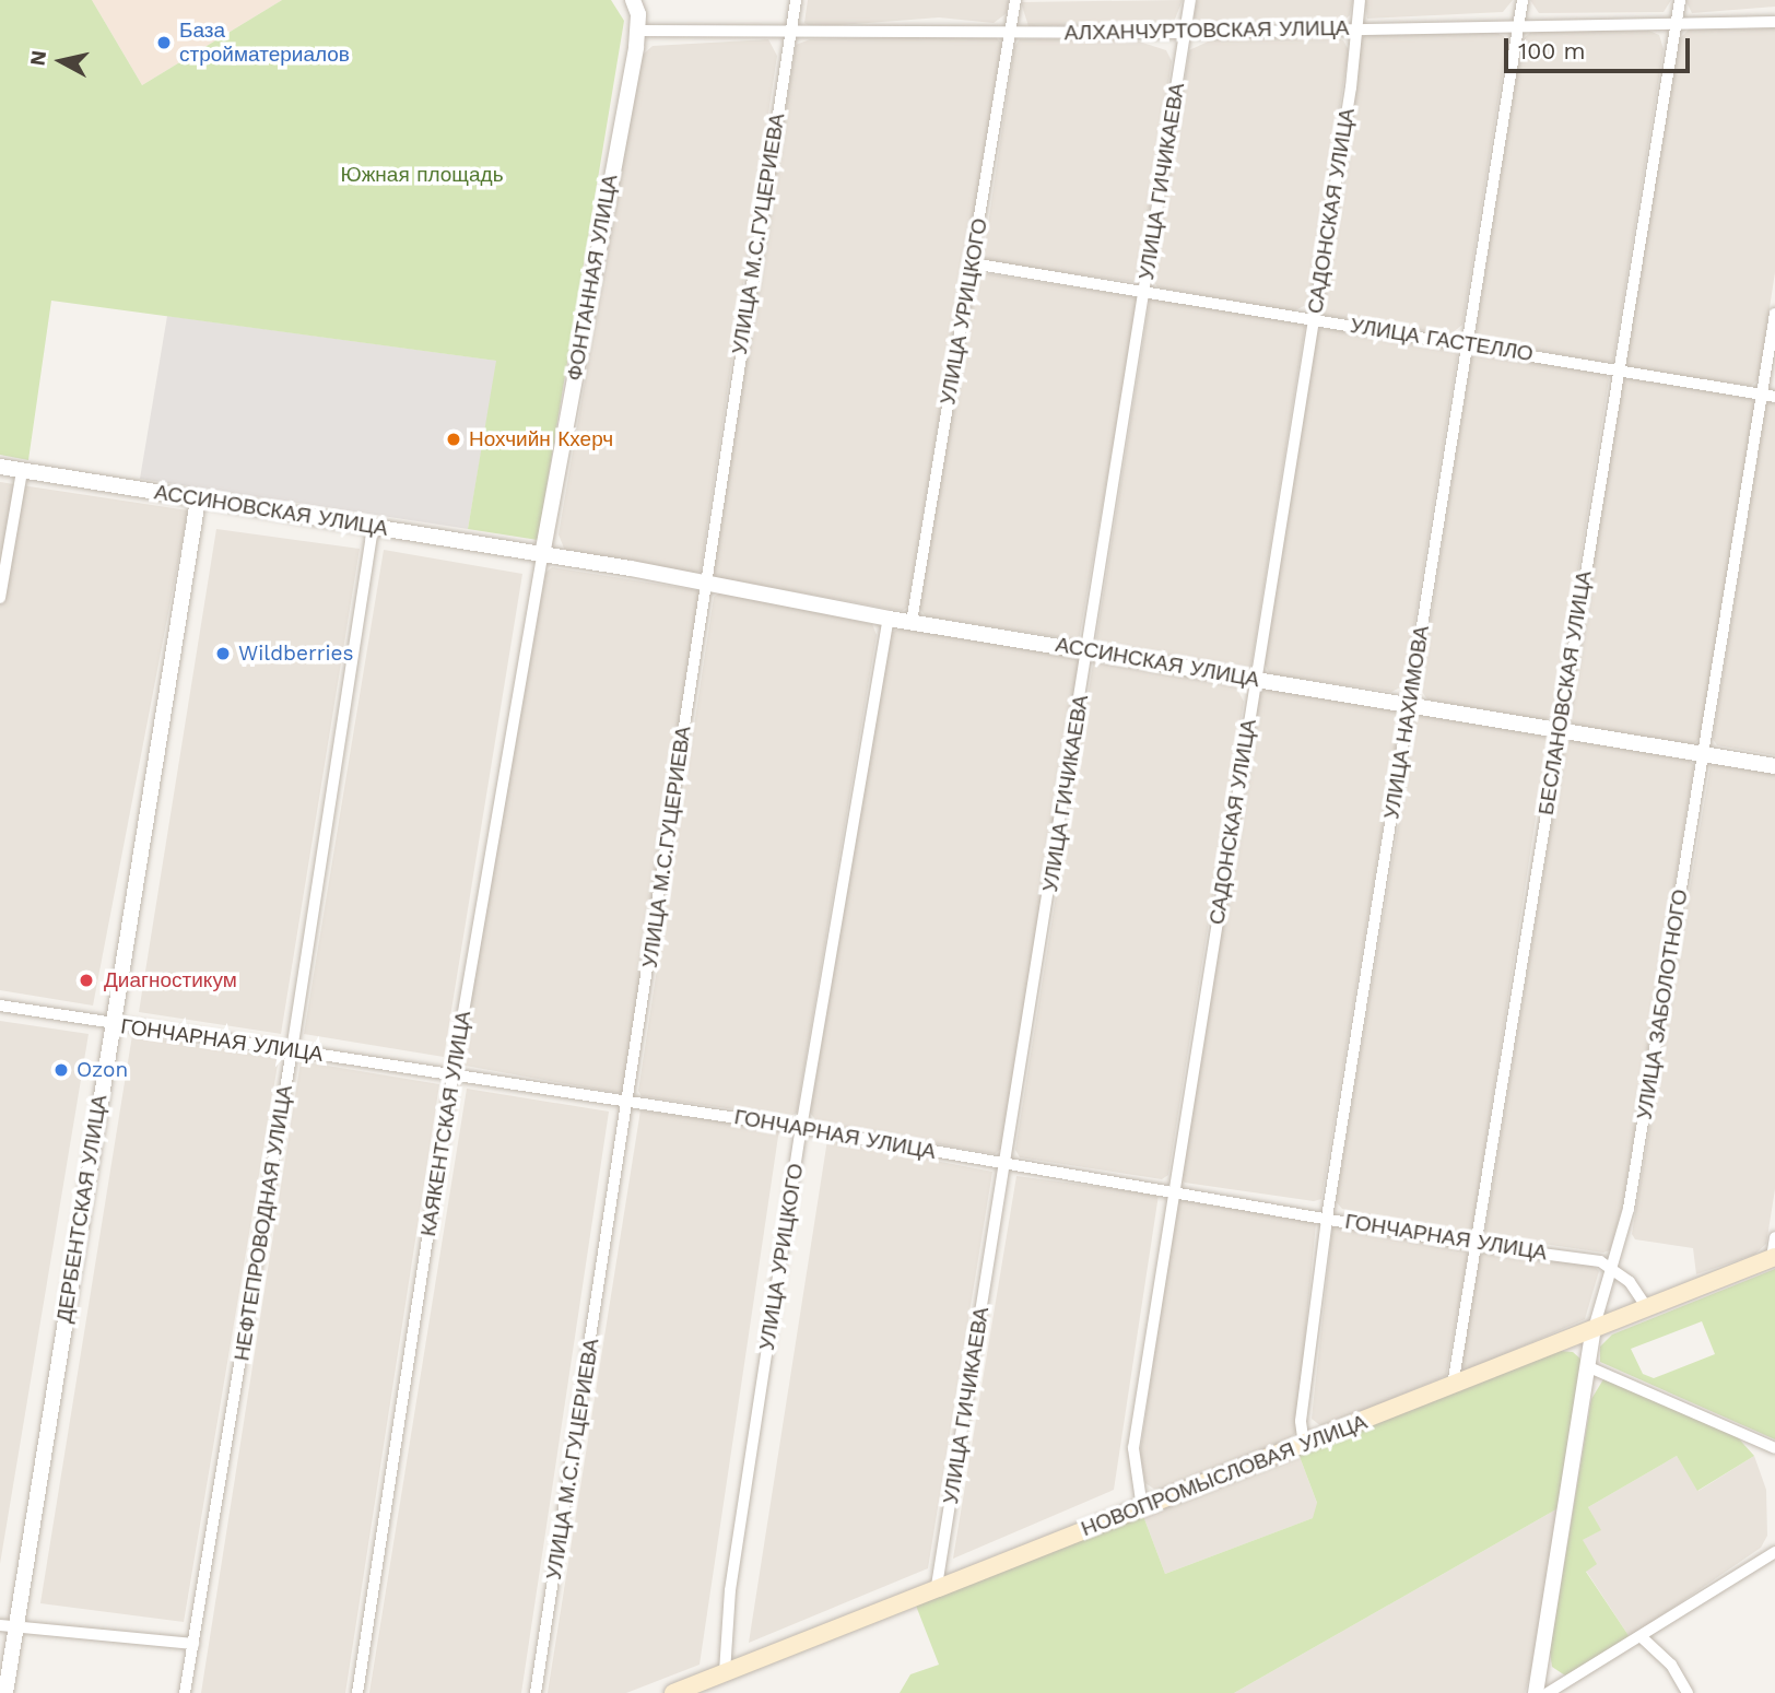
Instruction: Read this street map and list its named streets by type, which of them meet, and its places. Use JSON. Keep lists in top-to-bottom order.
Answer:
{
  "streets": {
    "main road": ["НОВОПРОМЫСЛОВАЯ УЛИЦА"],
    "street": [
      "АЛХАНЧУРТОВСКАЯ УЛИЦА",
      "УЛИЦА ГИЧИКАЕВА",
      "САДОНСКАЯ УЛИЦА",
      "УЛИЦА М.С.ГУЦЕРИЕВА",
      "ФОНТАННАЯ УЛИЦА",
      "УЛИЦА УРИЦКОГО",
      "УЛИЦА ГАСТЕЛЛО",
      "АССИНОВСКАЯ УЛИЦА",
      "АССИНСКАЯ УЛИЦА",
      "БЕСЛАНОВСКАЯ УЛИЦА",
      "УЛИЦА НАХИМОВА",
      "УЛИЦА ЗАБОЛОТНОГО",
      "ГОНЧАРНАЯ УЛИЦА",
      "КАЯКЕНТСКАЯ УЛИЦА",
      "ДЕРБЕНТСКАЯ УЛИЦА",
      "НЕФТЕПРОВОДНАЯ УЛИЦА"
    ]
  },
  "crossings": [
    ["АЛХАНЧУРТОВСКАЯ УЛИЦА", "УЛИЦА ГИЧИКАЕВА"],
    ["АЛХАНЧУРТОВСКАЯ УЛИЦА", "САДОНСКАЯ УЛИЦА"],
    ["АЛХАНЧУРТОВСКАЯ УЛИЦА", "УЛИЦА М.С.ГУЦЕРИЕВА"],
    ["АЛХАНЧУРТОВСКАЯ УЛИЦА", "ФОНТАННАЯ УЛИЦА"],
    ["АЛХАНЧУРТОВСКАЯ УЛИЦА", "УЛИЦА УРИЦКОГО"],
    ["АЛХАНЧУРТОВСКАЯ УЛИЦА", "БЕСЛАНОВСКАЯ УЛИЦА"],
    ["АЛХАНЧУРТОВСКАЯ УЛИЦА", "УЛИЦА НАХИМОВА"],
    ["УЛИЦА ГИЧИКАЕВА", "УЛИЦА ГАСТЕЛЛО"],
    ["УЛИЦА ГИЧИКАЕВА", "АССИНСКАЯ УЛИЦА"],
    ["УЛИЦА ГИЧИКАЕВА", "ГОНЧАРНАЯ УЛИЦА"],
    ["УЛИЦА ГИЧИКАЕВА", "НОВОПРОМЫСЛОВАЯ УЛИЦА"],
    ["САДОНСКАЯ УЛИЦА", "УЛИЦА ГАСТЕЛЛО"],
    ["САДОНСКАЯ УЛИЦА", "АССИНСКАЯ УЛИЦА"],
    ["САДОНСКАЯ УЛИЦА", "ГОНЧАРНАЯ УЛИЦА"],
    ["САДОНСКАЯ УЛИЦА", "НОВОПРОМЫСЛОВАЯ УЛИЦА"],
    ["УЛИЦА М.С.ГУЦЕРИЕВА", "АССИНСКАЯ УЛИЦА"],
    ["УЛИЦА М.С.ГУЦЕРИЕВА", "ГОНЧАРНАЯ УЛИЦА"],
    ["ФОНТАННАЯ УЛИЦА", "АССИНОВСКАЯ УЛИЦА"],
    ["ФОНТАННАЯ УЛИЦА", "АССИНСКАЯ УЛИЦА"],
    ["ФОНТАННАЯ УЛИЦА", "КАЯКЕНТСКАЯ УЛИЦА"],
    ["УЛИЦА УРИЦКОГО", "УЛИЦА ГАСТЕЛЛО"],
    ["УЛИЦА УРИЦКОГО", "АССИНСКАЯ УЛИЦА"],
    ["УЛИЦА УРИЦКОГО", "ГОНЧАРНАЯ УЛИЦА"],
    ["УЛИЦА УРИЦКОГО", "НОВОПРОМЫСЛОВАЯ УЛИЦА"],
    ["УЛИЦА ГАСТЕЛЛО", "БЕСЛАНОВСКАЯ УЛИЦА"],
    ["УЛИЦА ГАСТЕЛЛО", "УЛИЦА НАХИМОВА"],
    ["УЛИЦА ГАСТЕЛЛО", "УЛИЦА ЗАБОЛОТНОГО"],
    ["АССИНОВСКАЯ УЛИЦА", "АССИНСКАЯ УЛИЦА"],
    ["АССИНОВСКАЯ УЛИЦА", "КАЯКЕНТСКАЯ УЛИЦА"],
    ["АССИНОВСКАЯ УЛИЦА", "ДЕРБЕНТСКАЯ УЛИЦА"],
    ["АССИНОВСКАЯ УЛИЦА", "НЕФТЕПРОВОДНАЯ УЛИЦА"],
    ["АССИНСКАЯ УЛИЦА", "БЕСЛАНОВСКАЯ УЛИЦА"],
    ["АССИНСКАЯ УЛИЦА", "УЛИЦА НАХИМОВА"],
    ["АССИНСКАЯ УЛИЦА", "УЛИЦА ЗАБОЛОТНОГО"],
    ["АССИНСКАЯ УЛИЦА", "КАЯКЕНТСКАЯ УЛИЦА"],
    ["БЕСЛАНОВСКАЯ УЛИЦА", "ГОНЧАРНАЯ УЛИЦА"],
    ["БЕСЛАНОВСКАЯ УЛИЦА", "НОВОПРОМЫСЛОВАЯ УЛИЦА"],
    ["УЛИЦА НАХИМОВА", "ГОНЧАРНАЯ УЛИЦА"],
    ["УЛИЦА НАХИМОВА", "НОВОПРОМЫСЛОВАЯ УЛИЦА"],
    ["УЛИЦА ЗАБОЛОТНОГО", "ГОНЧАРНАЯ УЛИЦА"],
    ["УЛИЦА ЗАБОЛОТНОГО", "НОВОПРОМЫСЛОВАЯ УЛИЦА"],
    ["ГОНЧАРНАЯ УЛИЦА", "КАЯКЕНТСКАЯ УЛИЦА"],
    ["ГОНЧАРНАЯ УЛИЦА", "ДЕРБЕНТСКАЯ УЛИЦА"],
    ["ГОНЧАРНАЯ УЛИЦА", "НЕФТЕПРОВОДНАЯ УЛИЦА"]
  ],
  "parks": ["Южная площадь"],
  "places": [
    "База стройматериалов",
    "Нохчийн Кхерч",
    "Wildberries",
    "Диагностикум",
    "Ozon"
  ],
  "scale_bar": "100 m",
  "north": "left"
}
